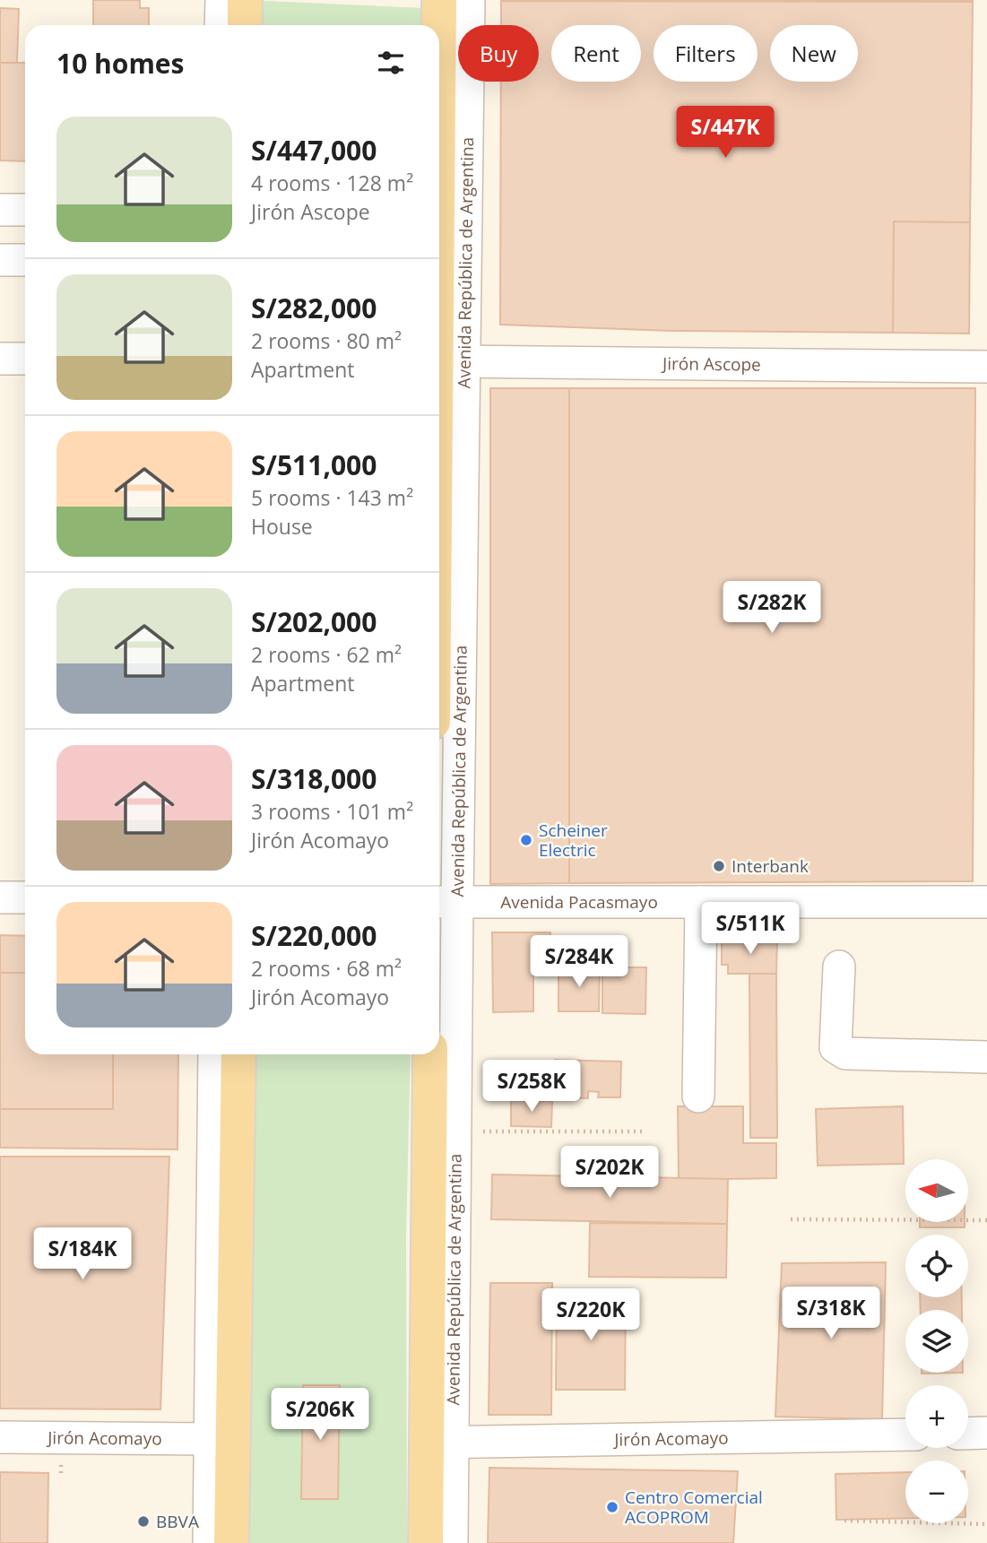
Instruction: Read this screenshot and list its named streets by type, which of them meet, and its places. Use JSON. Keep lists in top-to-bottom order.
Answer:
{
  "streets": {
    "main road": ["Avenida República de Argentina"],
    "street": ["Jirón Ascope", "Avenida Pacasmayo", "Jirón Acomayo"]
  },
  "crossings": [
    ["Avenida República de Argentina", "Jirón Ascope"],
    ["Avenida República de Argentina", "Avenida Pacasmayo"],
    ["Avenida República de Argentina", "Jirón Acomayo"]
  ],
  "places": [
    "Scheiner Electric",
    "Interbank",
    "Centro Comercial ACOPROM",
    "BBVA"
  ],
  "north": "left",
  "page": {
    "chip": [
      "Buy",
      "Rent",
      "Filters",
      "New"
    ],
    "heading": "10 homes",
    "list": [
      {
        "name": "S/447,000",
        "note": "4 rooms · 128 m² · Jirón Ascope"
      },
      {
        "name": "S/282,000",
        "note": "2 rooms · 80 m² · Apartment"
      },
      {
        "name": "S/511,000",
        "note": "5 rooms · 143 m² · House"
      },
      {
        "name": "S/202,000",
        "note": "2 rooms · 62 m² · Apartment"
      },
      {
        "name": "S/318,000",
        "note": "3 rooms · 101 m² · Jirón Acomayo"
      },
      {
        "name": "S/220,000",
        "note": "2 rooms · 68 m² · Jirón Acomayo"
      }
    ],
    "price": [
      "S/447K",
      "S/282K",
      "S/511K",
      "S/284K",
      "S/258K",
      "S/202K",
      "S/184K",
      "S/318K",
      "S/220K",
      "S/206K"
    ],
    "map_buttons": ["+", "−"]
  }
}
